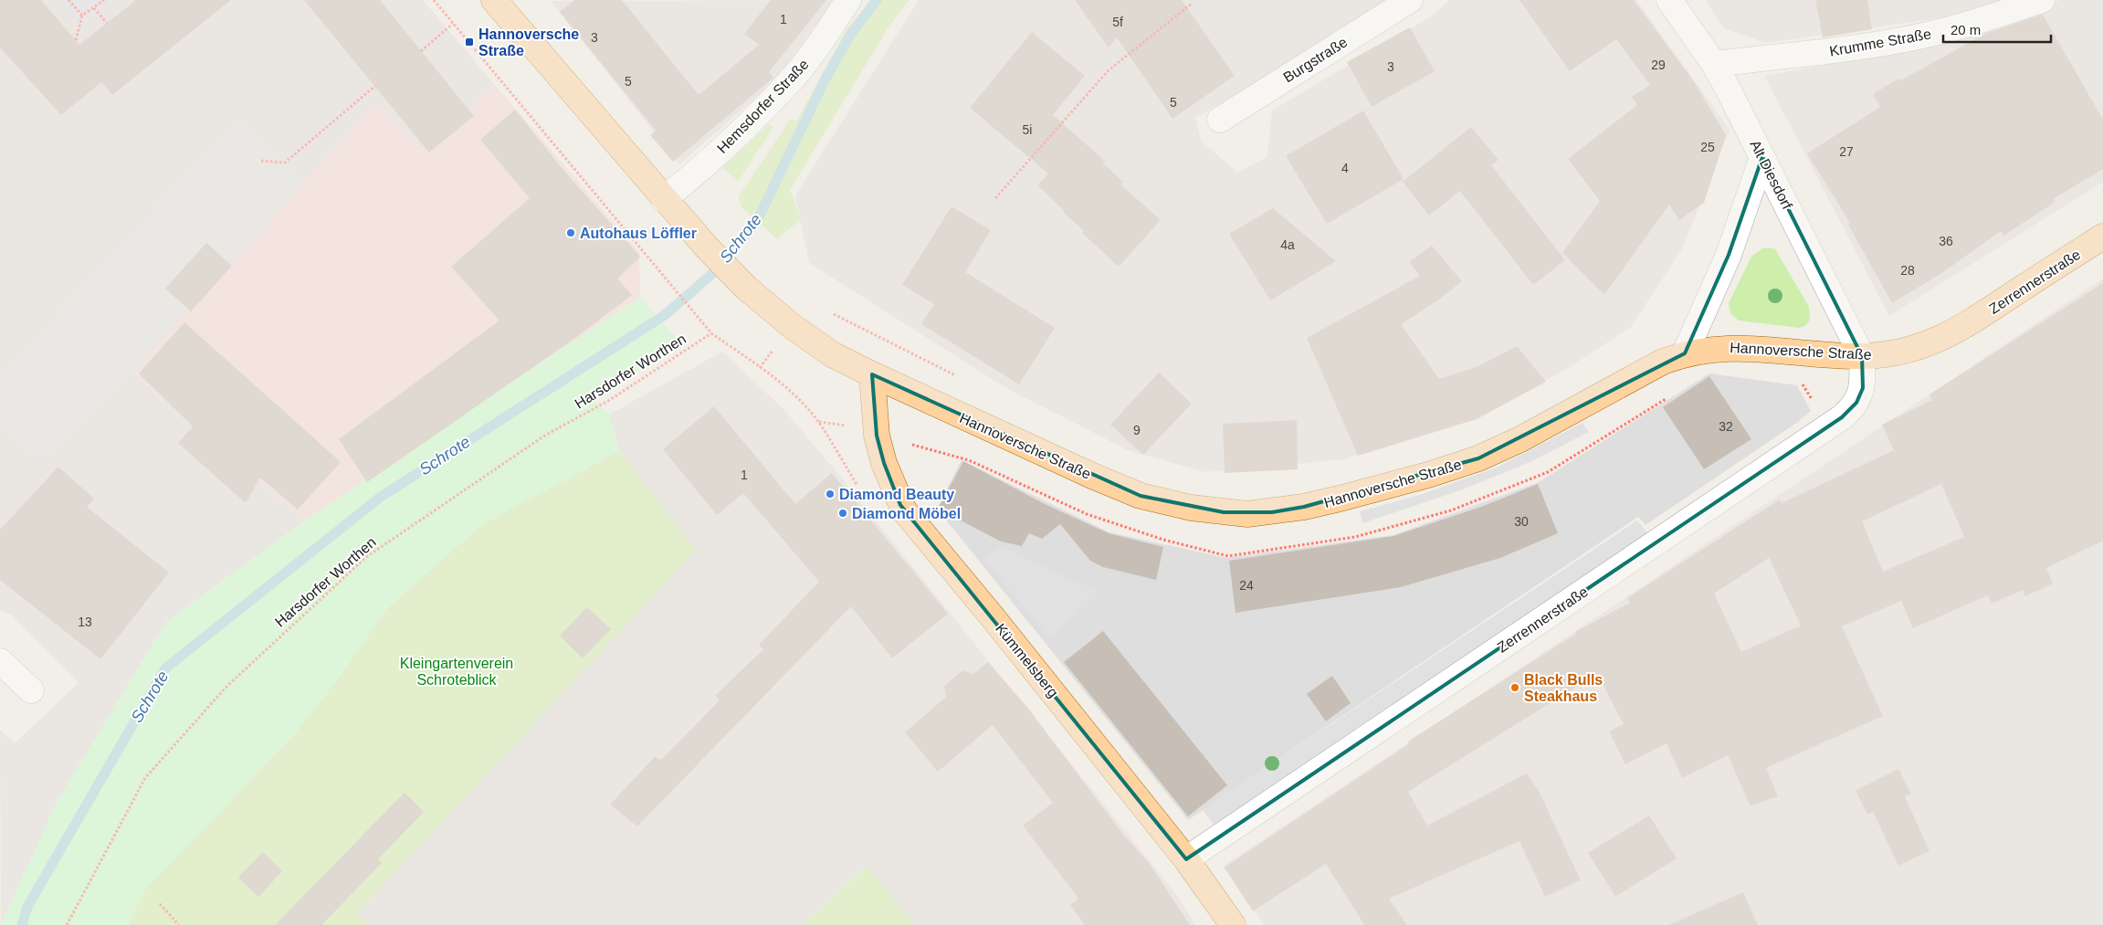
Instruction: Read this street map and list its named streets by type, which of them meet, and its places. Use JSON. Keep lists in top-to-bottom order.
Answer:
{
  "streets": {
    "main road": ["Zerrennerstraße", "Hannoversche Straße", "Kümmelsberg"],
    "street": [
      "Krumme Straße",
      "Burgstraße",
      "Hemsdorfer Straße",
      "Alt Diesdorf"
    ],
    "path": ["Harsdorfer Worthen"]
  },
  "crossings": [
    ["Krumme Straße", "Alt Diesdorf"],
    ["Hemsdorfer Straße", "Hannoversche Straße"],
    ["Alt Diesdorf", "Zerrennerstraße"],
    ["Alt Diesdorf", "Hannoversche Straße"],
    ["Zerrennerstraße", "Hannoversche Straße"],
    ["Zerrennerstraße", "Kümmelsberg"],
    ["Hannoversche Straße", "Kümmelsberg"]
  ],
  "water": ["Schrote"],
  "parks": ["Kleingartenverein Schroteblick"],
  "places": {
    "transit": ["Hannoversche Straße"],
    "other": [
      "Autohaus Löffler",
      "Diamond Beauty",
      "Diamond Möbel",
      "Black Bulls Steakhaus"
    ]
  },
  "house_numbers": [
    "1",
    "5f",
    "3",
    "29",
    "3",
    "5",
    "5",
    "5i",
    "25",
    "27",
    "4",
    "36",
    "4a",
    "28",
    "32",
    "9",
    "1",
    "30",
    "24",
    "13"
  ],
  "scale_bar": "20 m"
}
